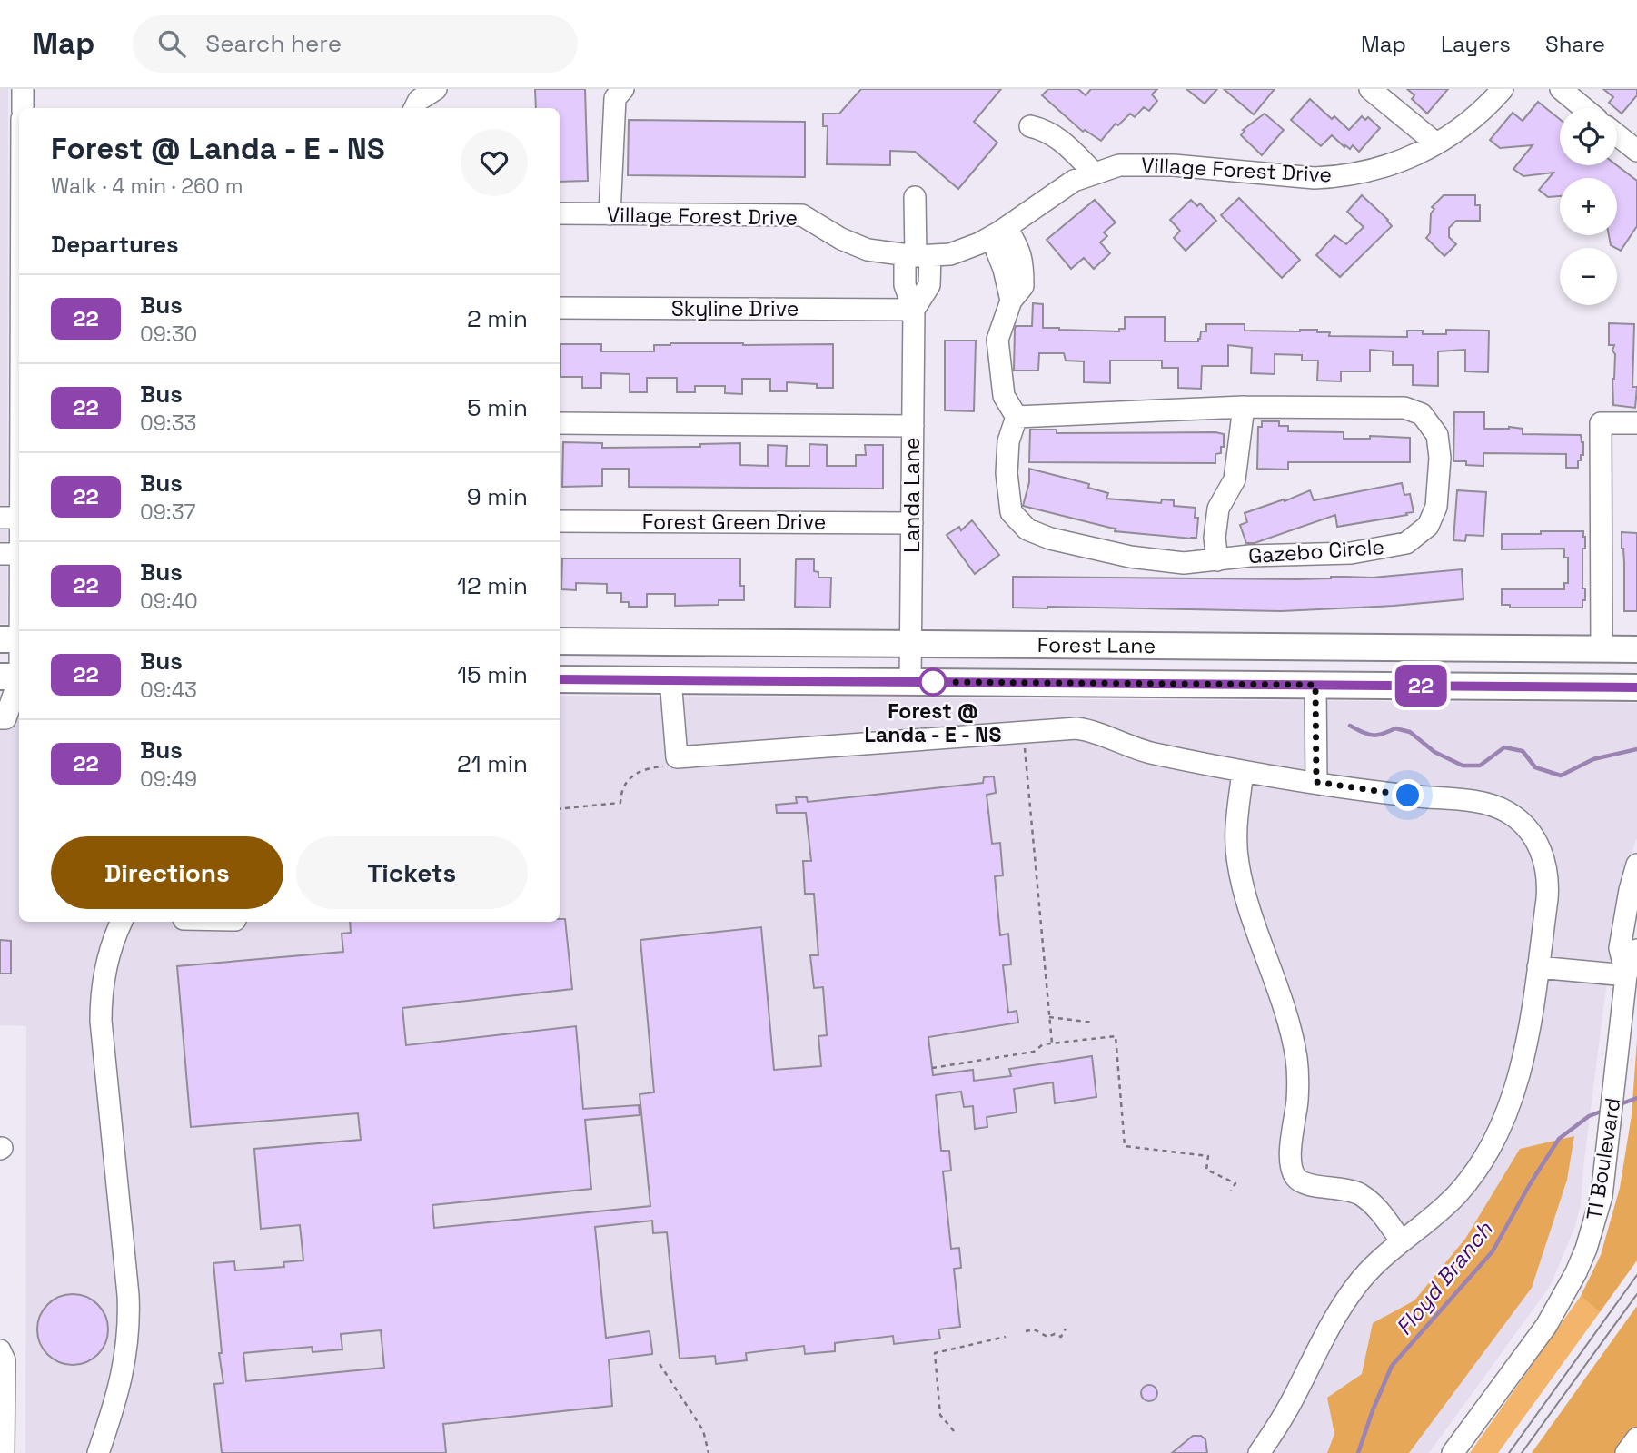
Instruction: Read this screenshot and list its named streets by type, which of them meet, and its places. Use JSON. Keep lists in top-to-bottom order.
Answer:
{
  "streets": {
    "main road": ["Forest Lane"],
    "street": [
      "Village Forest Drive",
      "Skyline Drive",
      "Landa Lane",
      "Forest Green Drive",
      "Gazebo Circle",
      "TI Boulevard"
    ]
  },
  "crossings": [
    ["Skyline Drive", "Landa Lane"],
    ["Landa Lane", "Forest Green Drive"],
    ["Landa Lane", "Forest Lane"]
  ],
  "water": ["Floyd Branch"],
  "places": ["Forest @ Landa - E - NS"],
  "lines": ["bus line 22"],
  "page": {
    "header": "Map",
    "search": "Search here",
    "nav": ["Map", "Layers", "Share"],
    "on_map": "22",
    "map_buttons": ["+", "−"],
    "heading": [
      ["Forest @ Landa - E - NS", "Walk · 4 min · 260 m"],
      "Departures"
    ],
    "list": [
      {
        "mark": "22",
        "name": "Bus",
        "note": "09:30",
        "value": "2 min"
      },
      {
        "mark": "22",
        "name": "Bus",
        "note": "09:33",
        "value": "5 min"
      },
      {
        "mark": "22",
        "name": "Bus",
        "note": "09:37",
        "value": "9 min"
      },
      {
        "mark": "22",
        "name": "Bus",
        "note": "09:40",
        "value": "12 min"
      },
      {
        "mark": "22",
        "name": "Bus",
        "note": "09:43",
        "value": "15 min"
      },
      {
        "mark": "22",
        "name": "Bus",
        "note": "09:49",
        "value": "21 min"
      }
    ],
    "buttons": ["Directions", "Tickets"]
  }
}
